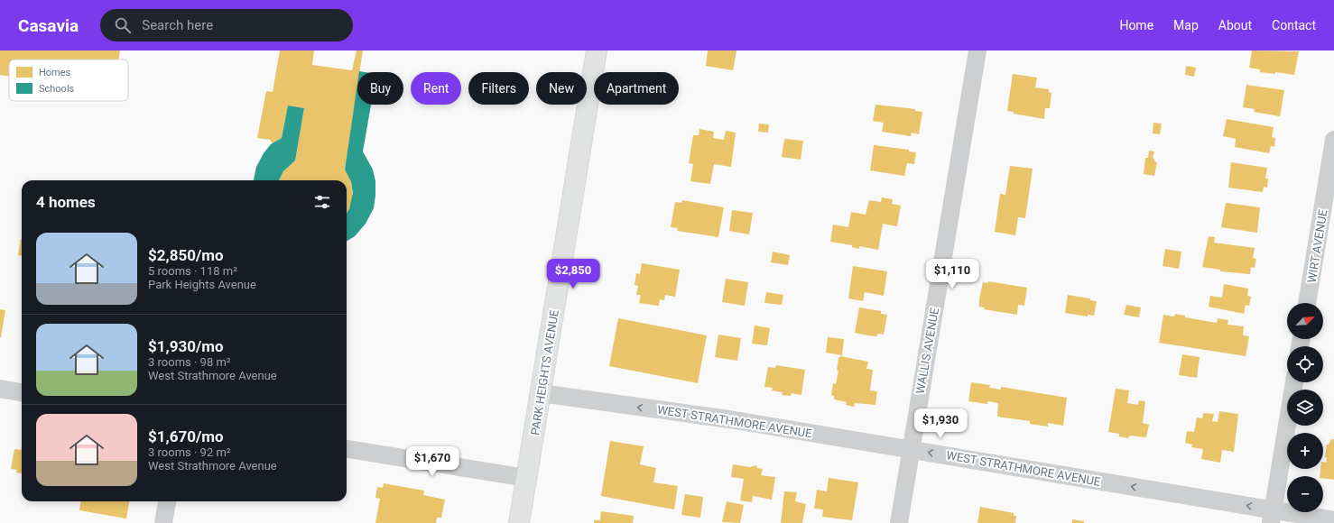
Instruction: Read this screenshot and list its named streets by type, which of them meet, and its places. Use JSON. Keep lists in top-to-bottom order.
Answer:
{
  "streets": {
    "main road": ["PARK HEIGHTS AVENUE"],
    "street": ["WIRT AVENUE", "WALLIS AVENUE", "WEST STRATHMORE AVENUE"]
  },
  "crossings": [
    ["WALLIS AVENUE", "WEST STRATHMORE AVENUE"],
    ["PARK HEIGHTS AVENUE", "WEST STRATHMORE AVENUE"]
  ],
  "one_way": ["WEST STRATHMORE AVENUE"],
  "legend": ["Homes", "Schools"],
  "north": "top right",
  "page": {
    "header": "Casavia",
    "search": "Search here",
    "nav": [
      "Home",
      "Map",
      "About",
      "Contact"
    ],
    "chip": [
      "Buy",
      "Rent",
      "Filters",
      "New",
      "Apartment"
    ],
    "heading": "4 homes",
    "list": [
      {
        "name": "$2,850/mo",
        "note": "5 rooms · 118 m² · Park Heights Avenue"
      },
      {
        "name": "$1,930/mo",
        "note": "3 rooms · 98 m² · West Strathmore Avenue"
      },
      {
        "name": "$1,670/mo",
        "note": "3 rooms · 92 m² · West Strathmore Avenue"
      }
    ],
    "price": [
      "$2,850",
      "$1,110",
      "$1,930",
      "$1,670"
    ],
    "map_buttons": ["+", "−"]
  }
}
